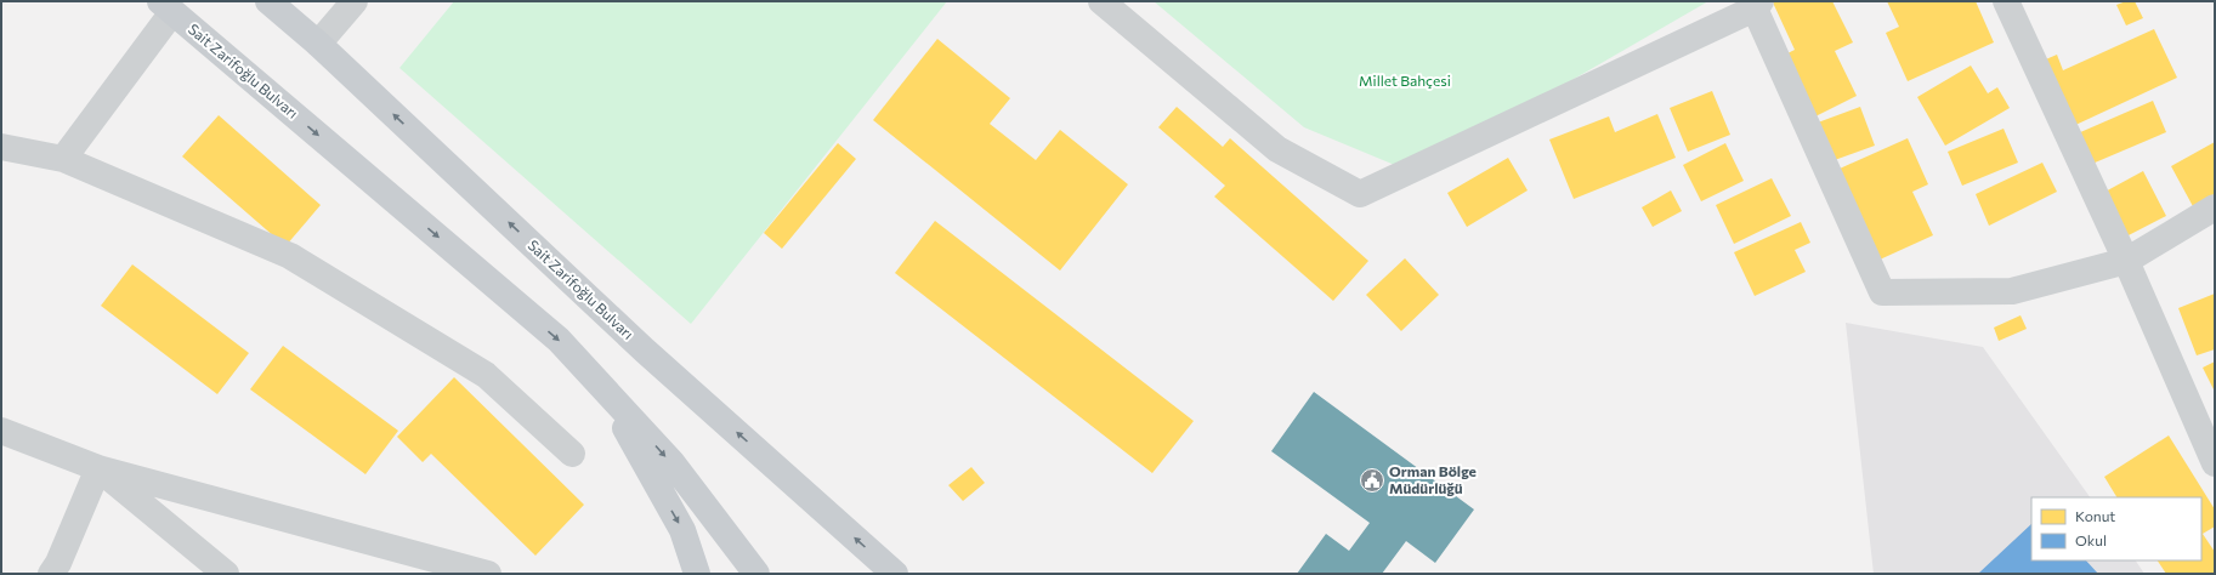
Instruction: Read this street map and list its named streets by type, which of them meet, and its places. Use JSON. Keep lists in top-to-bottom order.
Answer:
{
  "streets": {
    "main road": ["Sait Zarifoğlu Bulvarı"]
  },
  "parks": ["Millet Bahçesi"],
  "places": {
    "public building": ["Orman Bölge Müdürlüğü"]
  },
  "legend": ["Konut", "Okul"]
}
